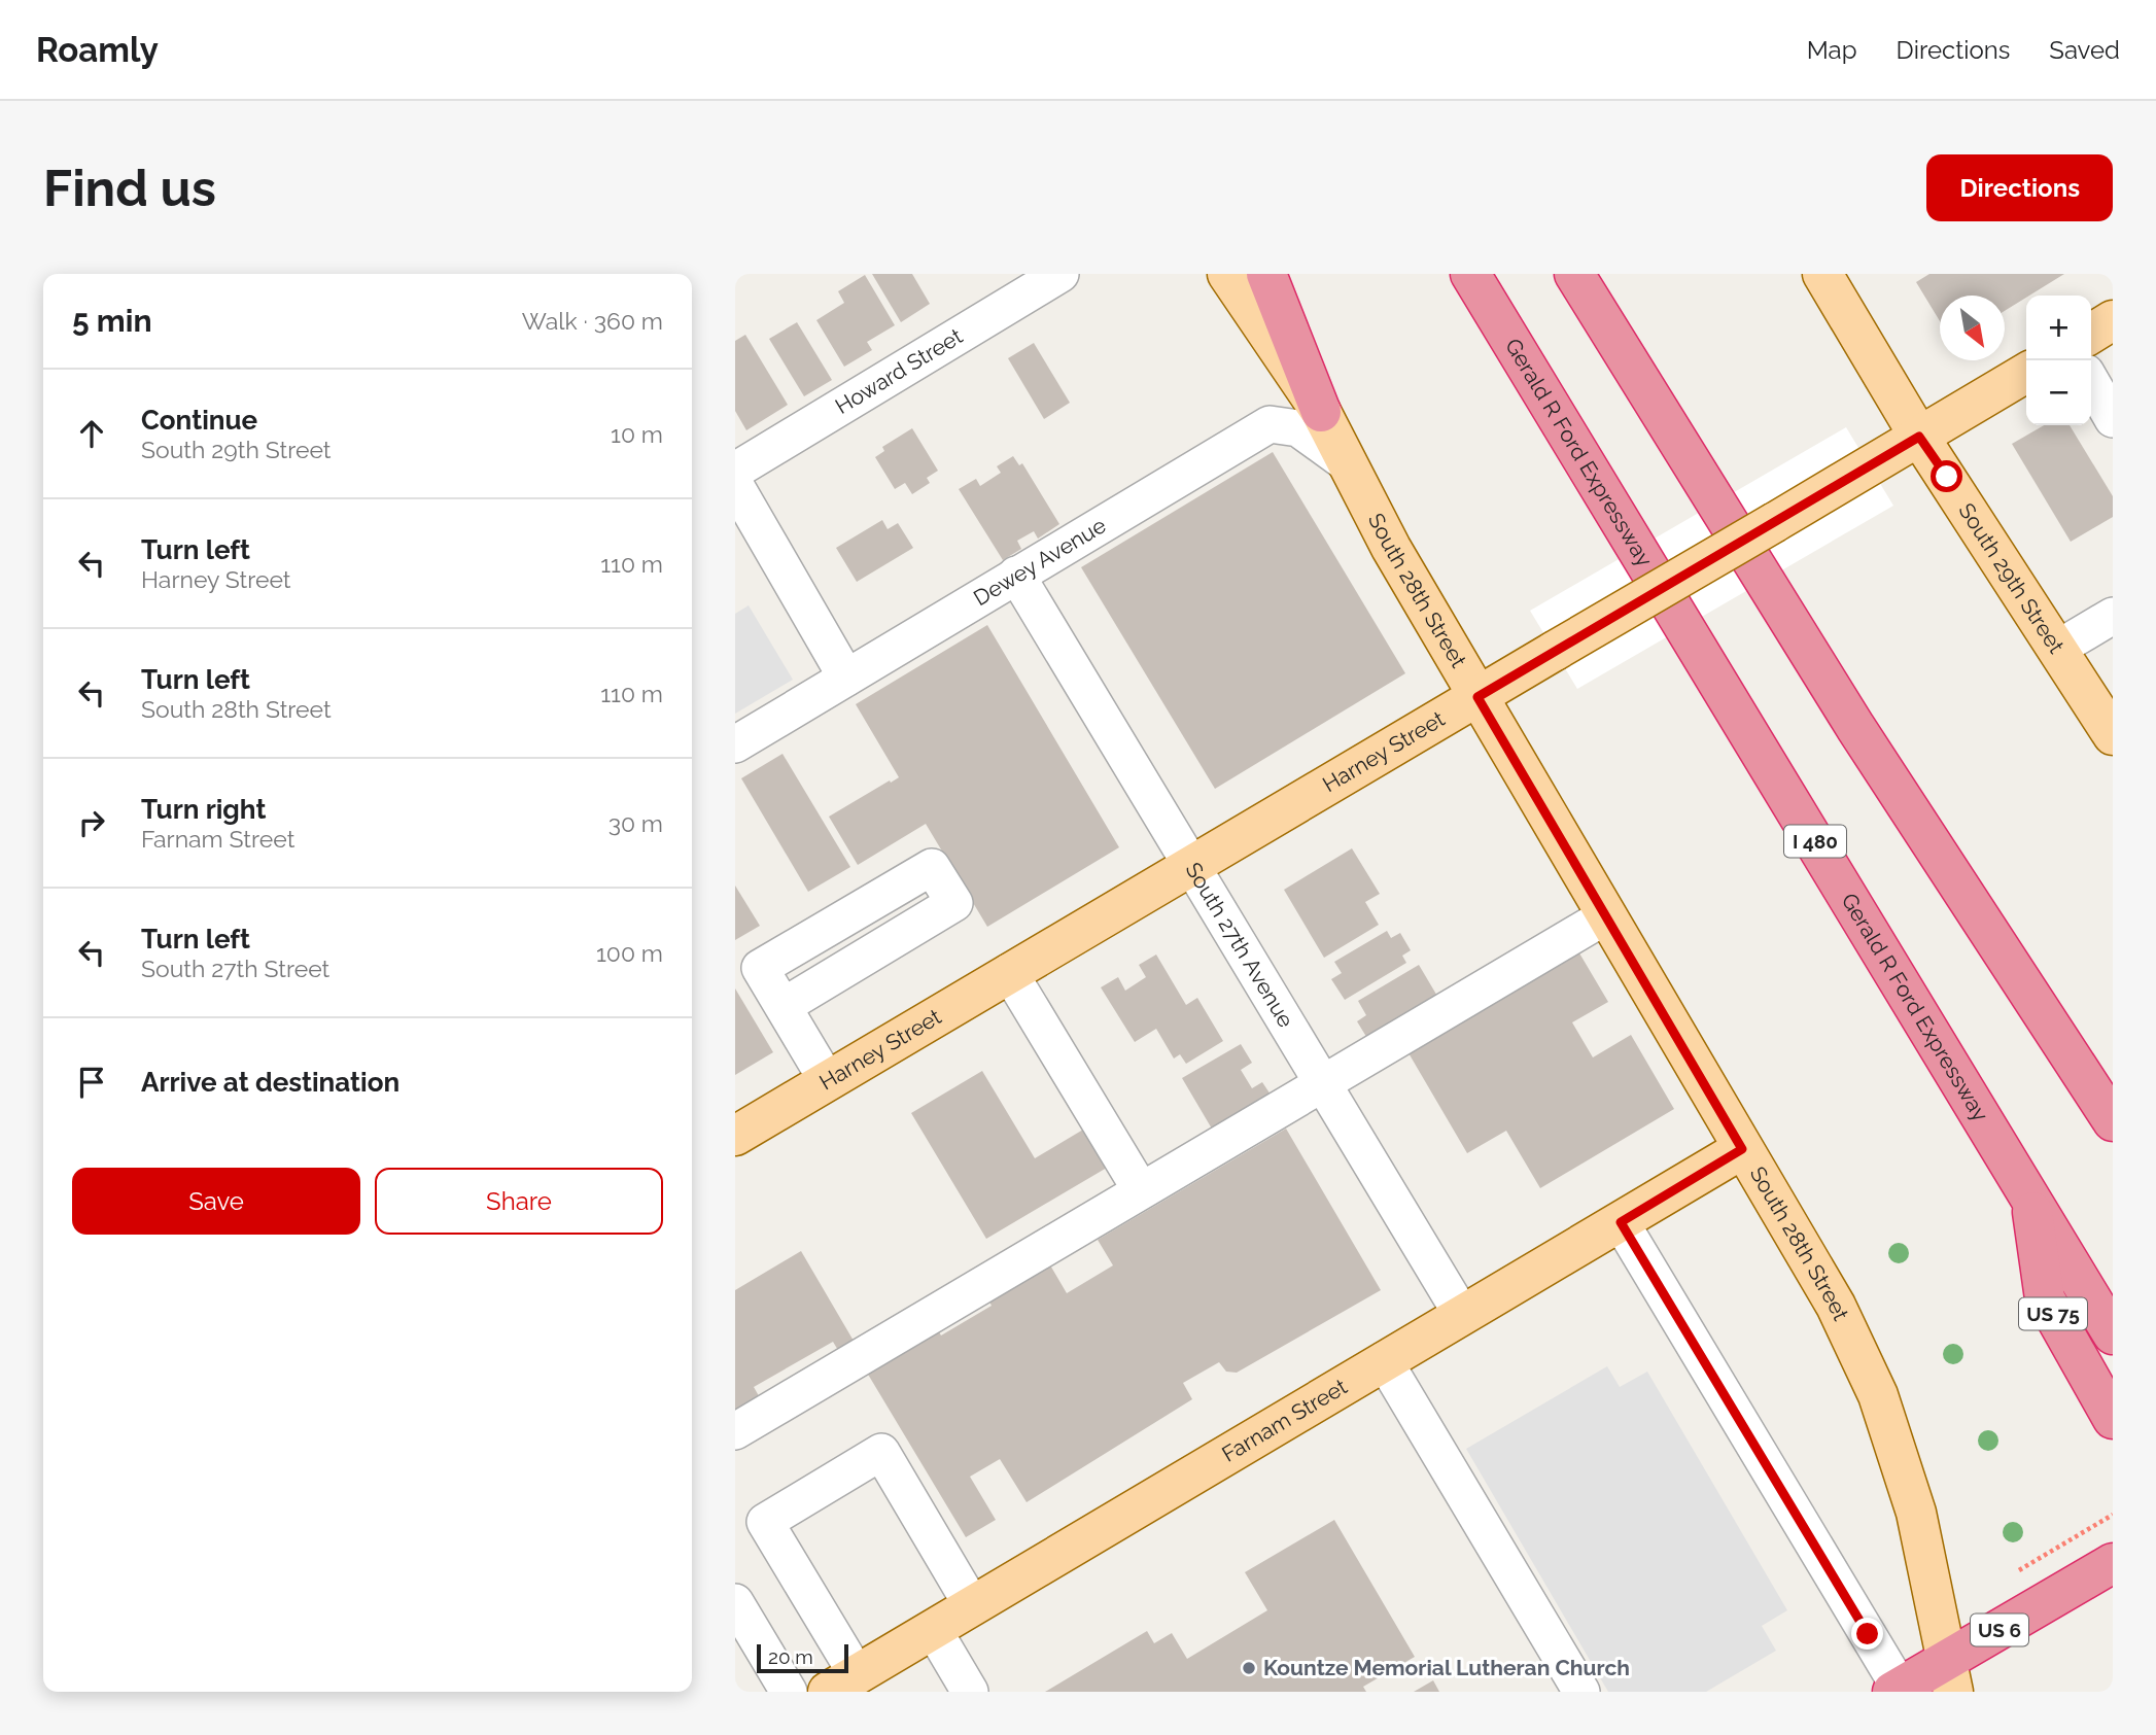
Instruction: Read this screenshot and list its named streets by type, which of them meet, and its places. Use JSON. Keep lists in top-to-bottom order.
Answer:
{
  "streets": {
    "highway": [
      "Gerald R Ford Expressway",
      "I 480",
      "US 75",
      "US 6"
    ],
    "main road": [
      "South 29th Street",
      "South 28th Street",
      "Harney Street",
      "Farnam Street"
    ],
    "street": ["Howard Street", "Dewey Avenue", "South 27th Avenue"]
  },
  "crossings": [
    ["Gerald R Ford Expressway", "US 75"],
    ["Dewey Avenue", "South 28th Street"],
    ["Dewey Avenue", "South 27th Avenue"],
    ["South 29th Street", "Harney Street"],
    ["South 28th Street", "Harney Street"],
    ["South 28th Street", "Farnam Street"],
    ["South 28th Street", "US 6"],
    ["Harney Street", "South 27th Avenue"],
    ["South 27th Avenue", "Farnam Street"]
  ],
  "places": ["Kountze Memorial Lutheran Church"],
  "scale_bar": "20 m",
  "north": "bottom right",
  "page": {
    "header": "Roamly",
    "nav": ["Map", "Directions", "Saved"],
    "buttons": [
      "Directions",
      ["Save", "Share"]
    ],
    "title": "Find us",
    "heading": ["5 min", "Walk · 360 m"],
    "map_buttons": ["+", "−"],
    "list": [
      ["Continue", "South 29th Street", "10 m"],
      ["Turn left", "Harney Street", "110 m"],
      ["Turn left", "South 28th Street", "110 m"],
      ["Turn right", "Farnam Street", "30 m"],
      ["Turn left", "South 27th Street", "100 m"],
      "Arrive at destination"
    ],
    "scale": "20 m"
  }
}
